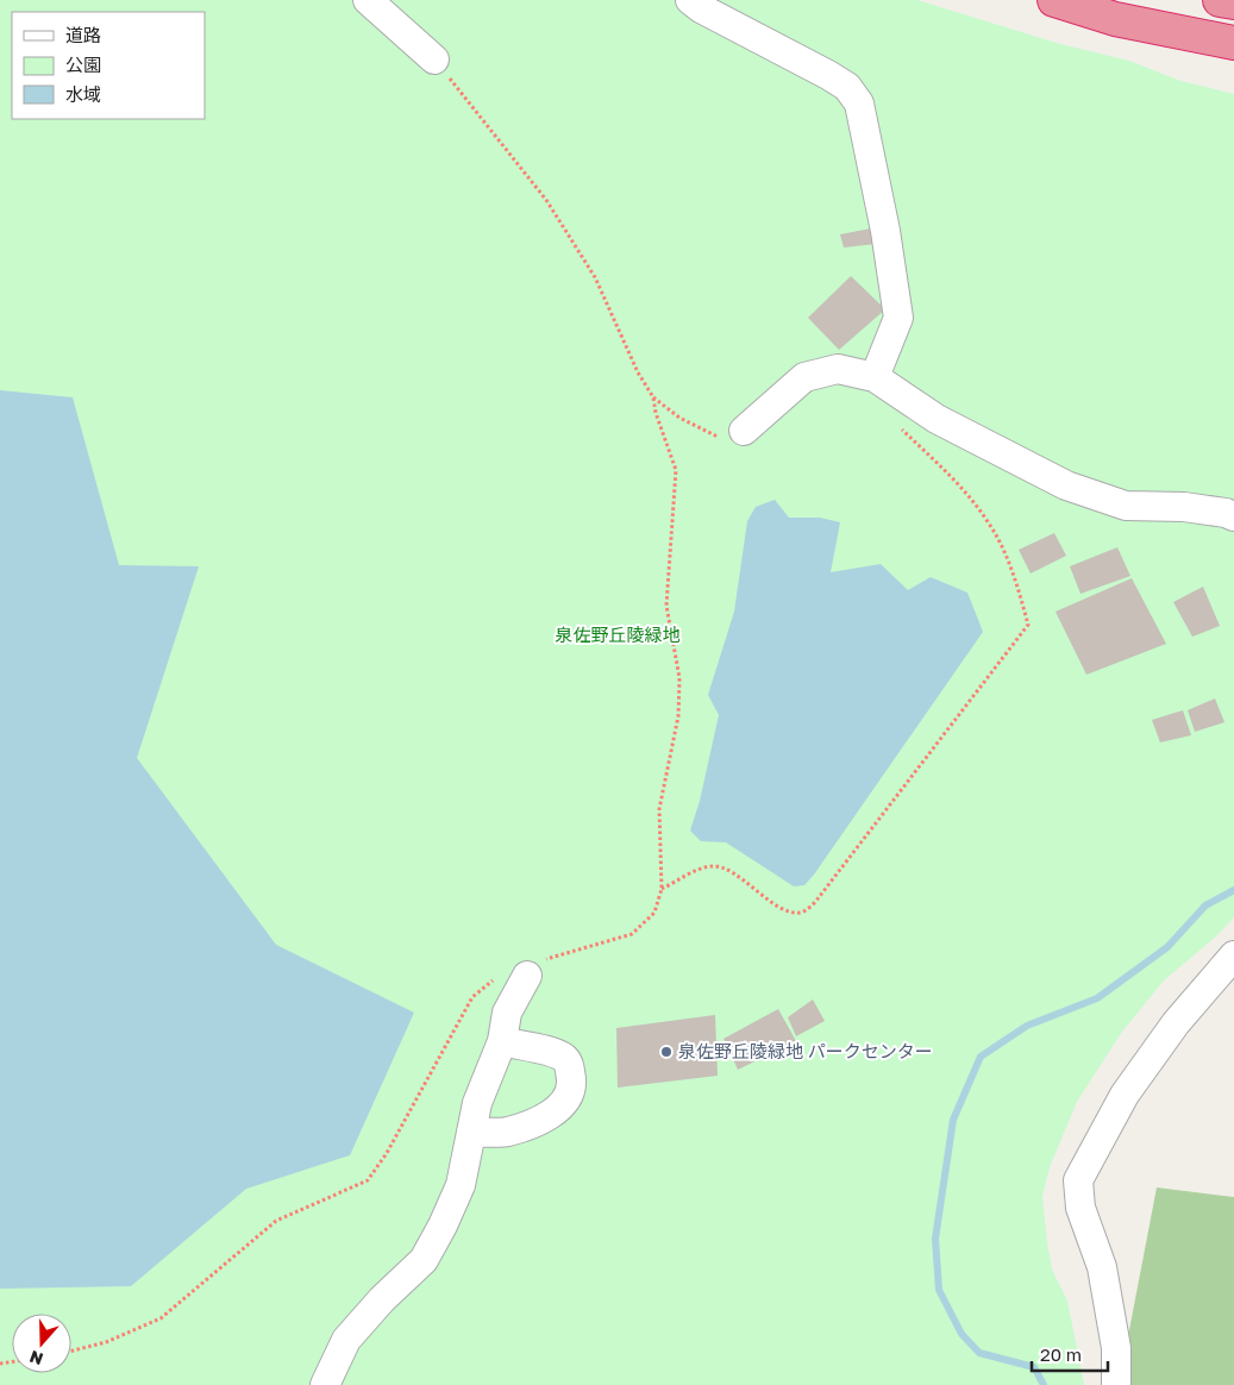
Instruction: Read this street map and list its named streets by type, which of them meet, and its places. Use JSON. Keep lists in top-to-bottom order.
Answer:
{
  "parks": ["泉佐野丘陵緑地"],
  "places": ["泉佐野丘陵緑地 パークセンター"],
  "legend": ["道路", "公園", "水域"],
  "scale_bar": "20 m",
  "north": "bottom"
}
